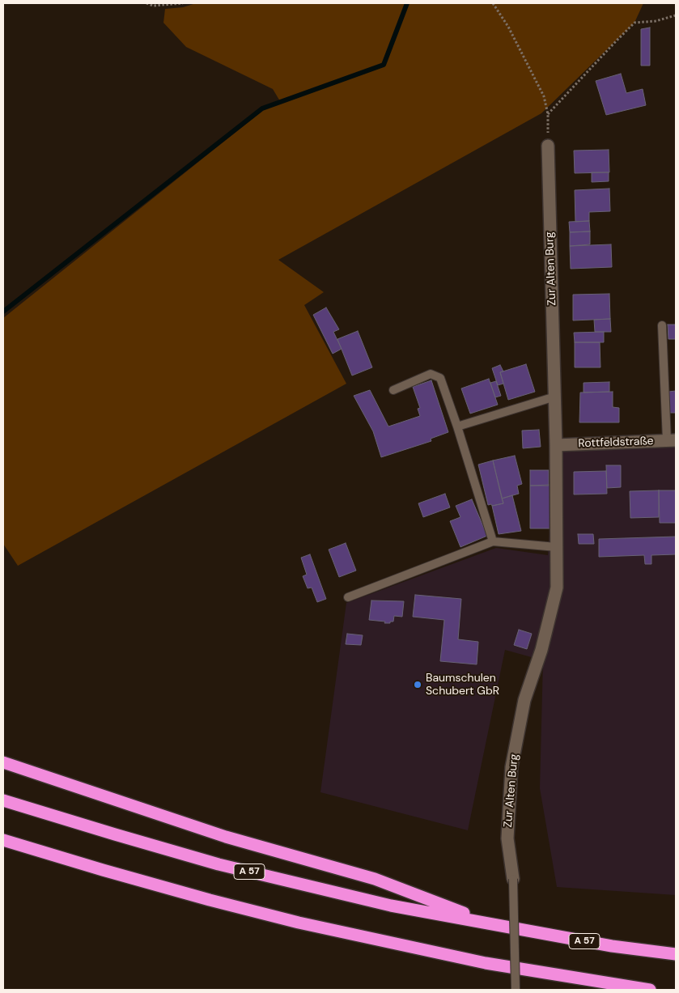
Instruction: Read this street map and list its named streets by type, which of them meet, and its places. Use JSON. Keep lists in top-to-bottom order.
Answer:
{
  "streets": {
    "highway": ["A 57"],
    "street": ["Zur Alten Burg", "Rottfeldstraße"]
  },
  "crossings": [
    ["Zur Alten Burg", "Rottfeldstraße"]
  ],
  "places": ["Baumschulen Schubert GbR"]
}
